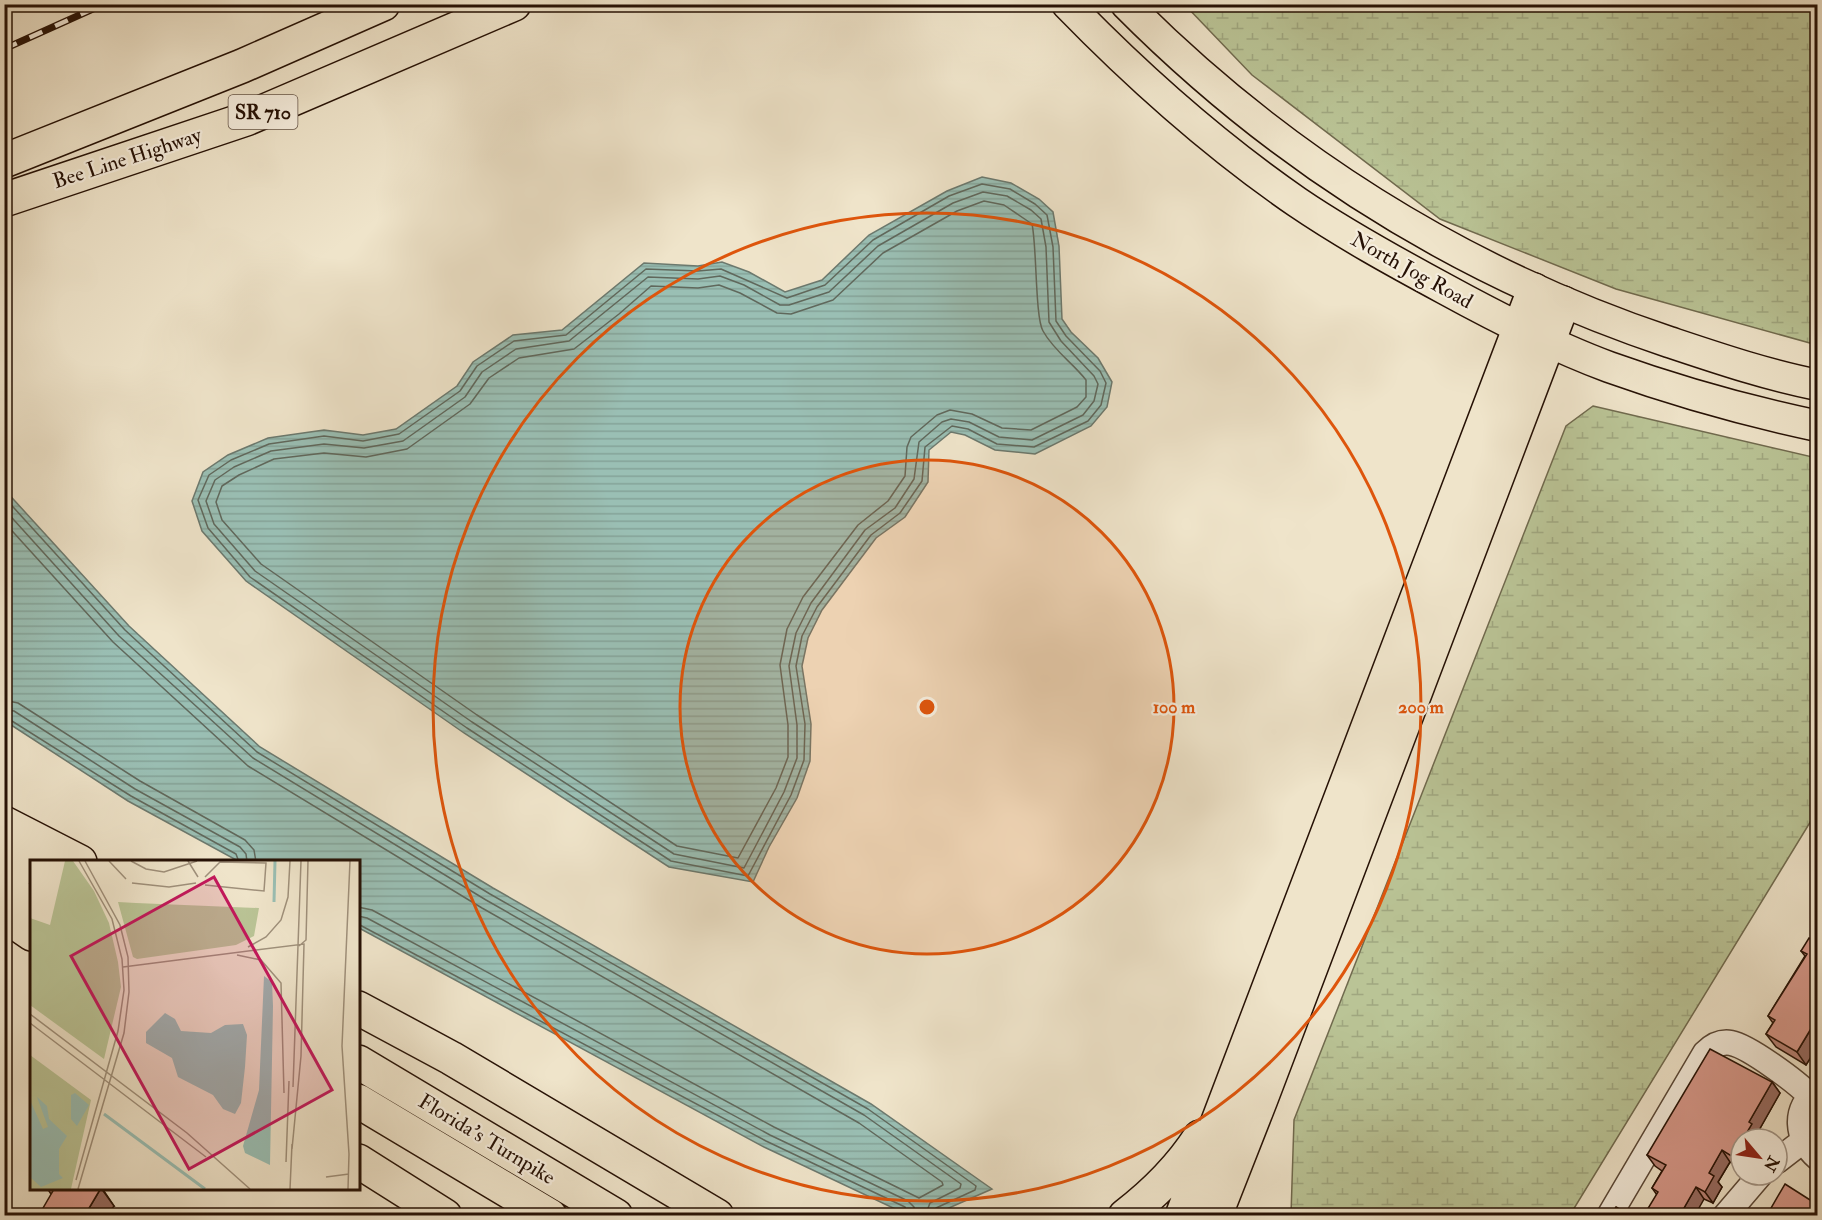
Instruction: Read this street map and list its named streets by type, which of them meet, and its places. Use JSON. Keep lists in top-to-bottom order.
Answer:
{
  "streets": {
    "highway": ["SR 710", "Bee Line Highway", "Florida's Turnpike"],
    "main road": ["North Jog Road"]
  },
  "north": "bottom right",
  "rings": ["100 m", "200 m"]
}
